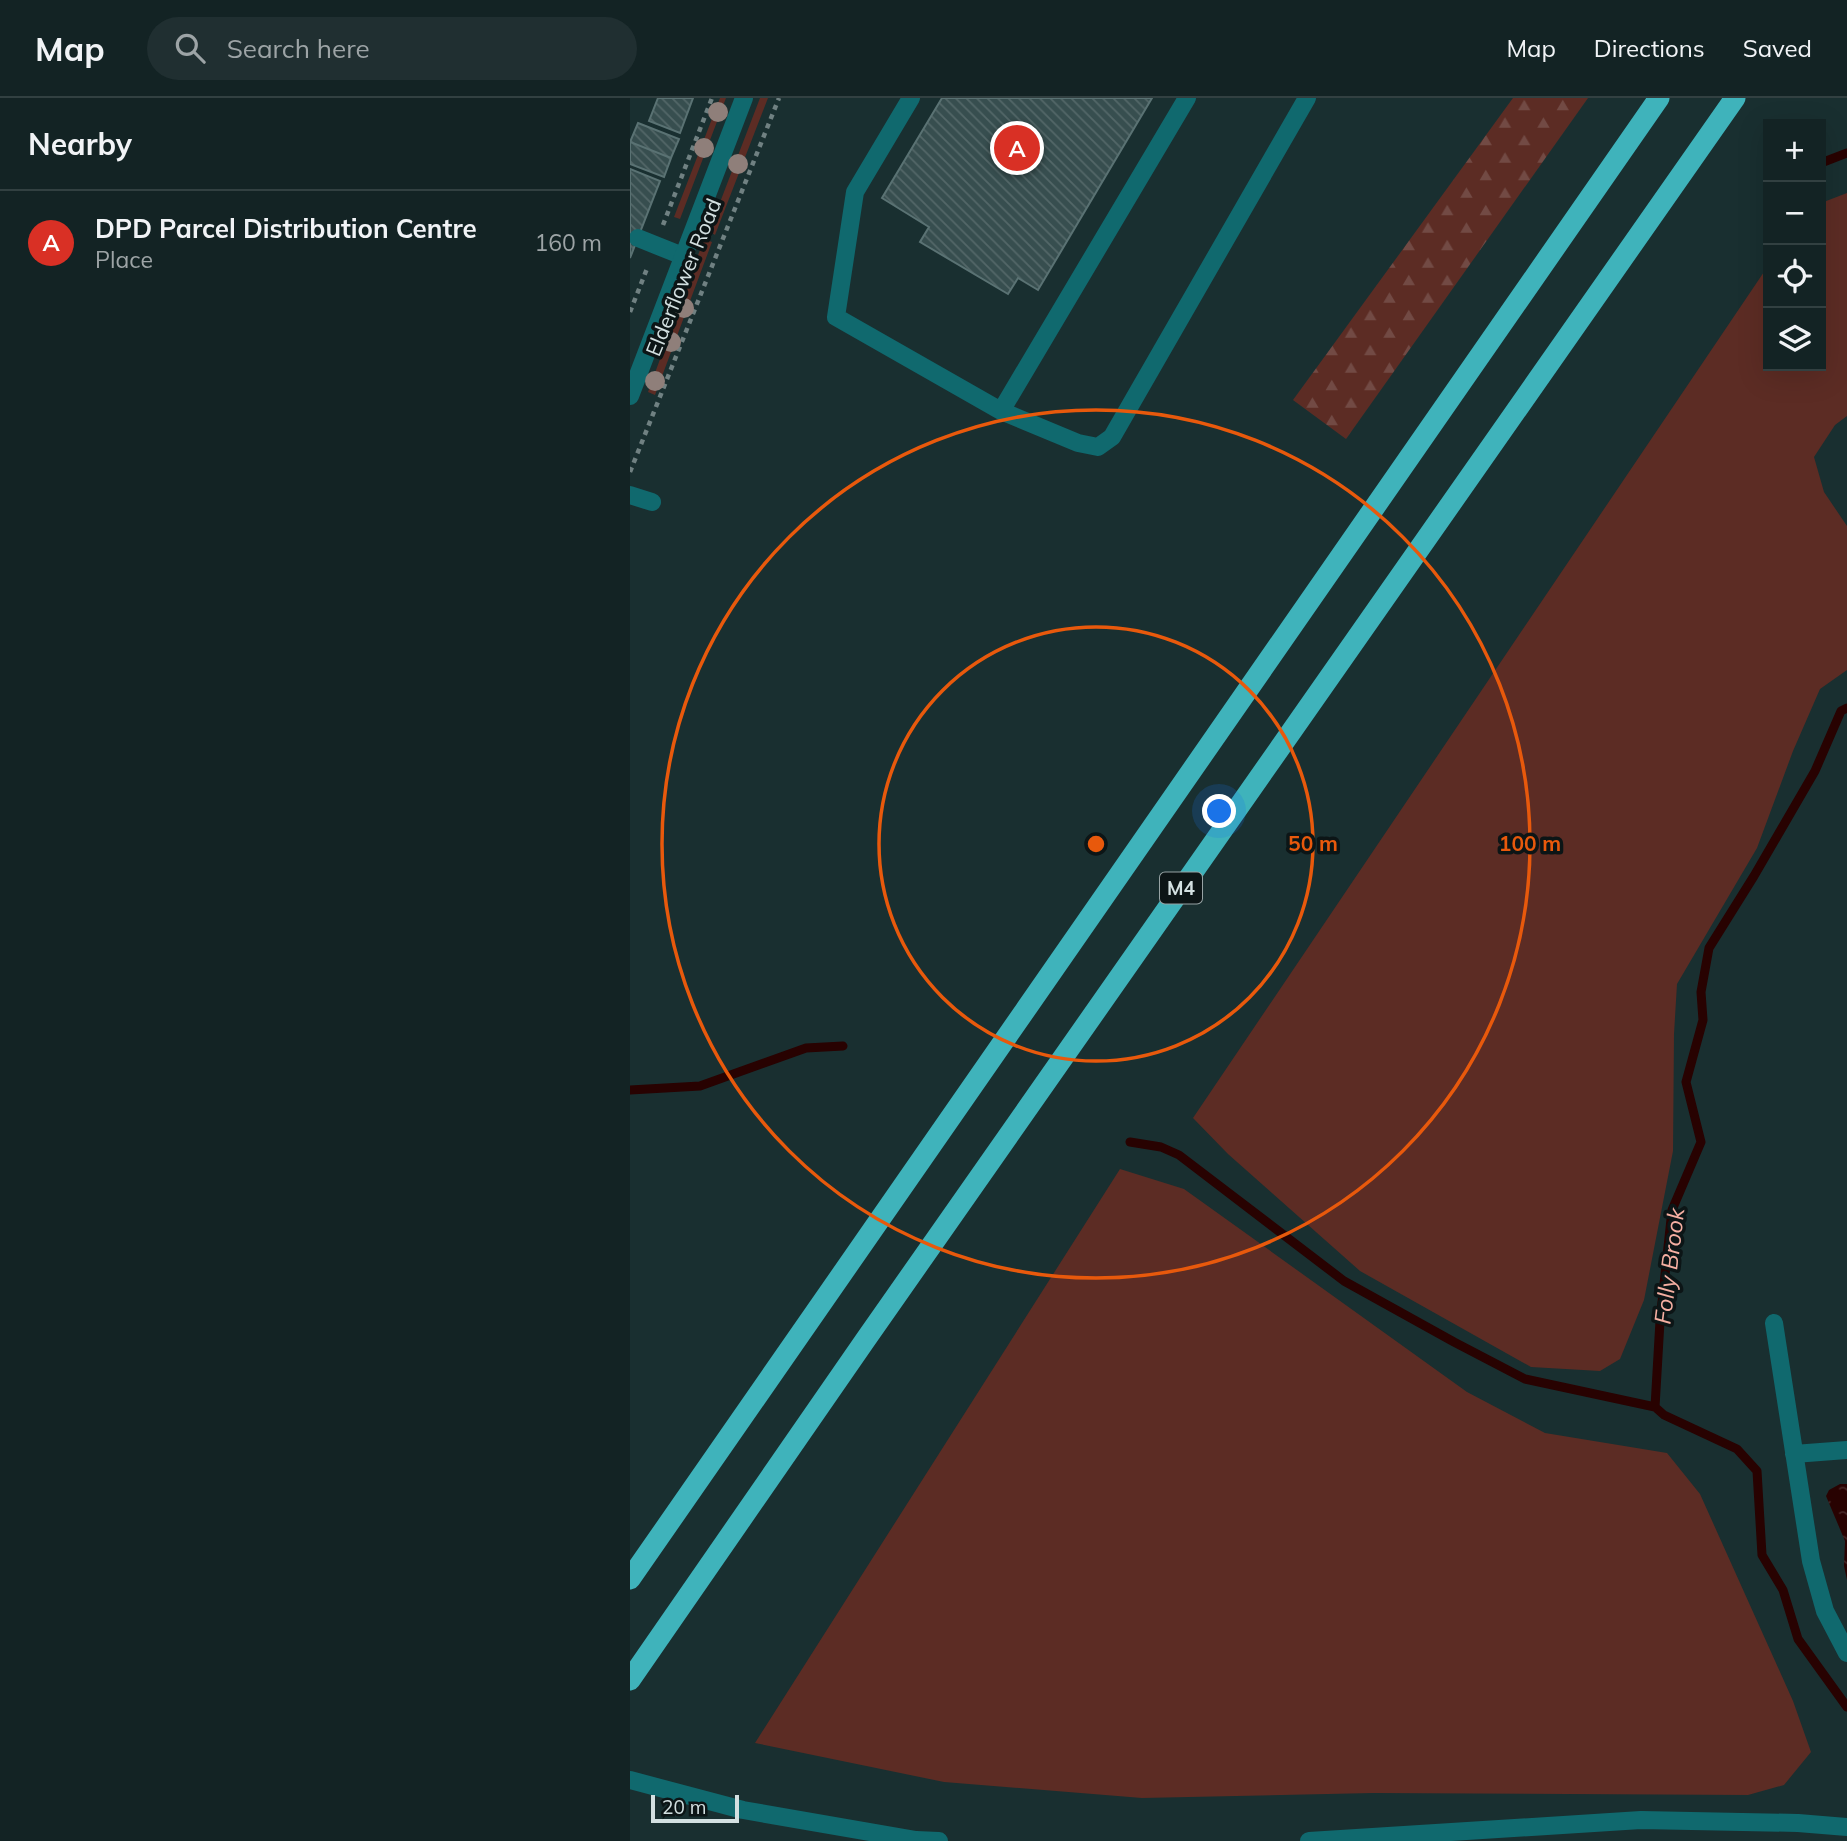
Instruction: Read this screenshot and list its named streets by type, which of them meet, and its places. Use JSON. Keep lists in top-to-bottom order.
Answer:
{
  "streets": {
    "highway": ["M4"],
    "street": ["Elderflower Road"]
  },
  "water": ["Folly Brook"],
  "scale_bar": "20 m",
  "page": {
    "header": "Map",
    "search": "Search here",
    "nav": ["Map", "Directions", "Saved"],
    "heading": "Nearby",
    "map_buttons": ["+", "−"],
    "pins": "A",
    "list": [
      {
        "mark": "A",
        "name": "DPD Parcel Distribution Centre",
        "note": "Place",
        "value": "160 m"
      }
    ],
    "scale": "20 m"
  },
  "rings": ["50 m", "100 m"]
}
